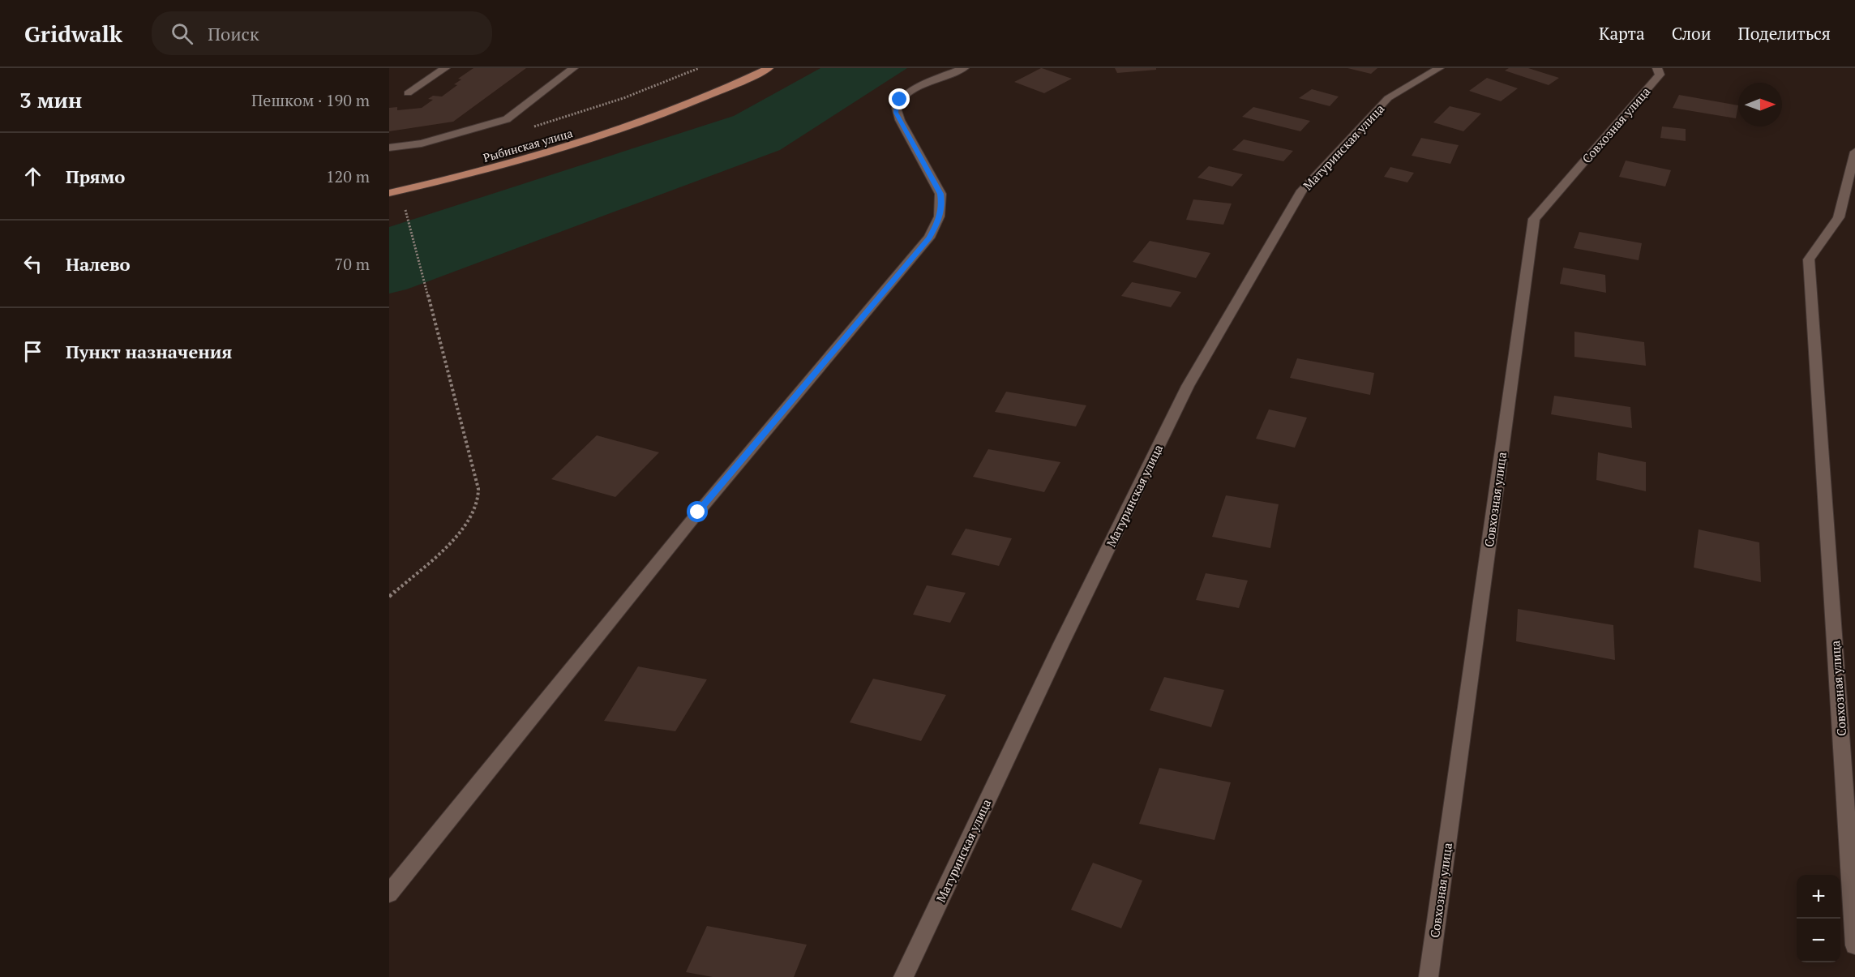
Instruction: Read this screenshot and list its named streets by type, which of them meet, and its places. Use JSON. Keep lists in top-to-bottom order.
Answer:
{
  "streets": {
    "main road": ["Рыбинская улица"],
    "street": ["Совхозная улица", "Матуринская улица"]
  },
  "north": "right",
  "page": {
    "header": "Gridwalk",
    "search": "Поиск",
    "nav": ["Карта", "Слои", "Поделиться"],
    "heading": ["3 мин", "Пешком · 190 m"],
    "list": [
      ["Прямо", "120 m"],
      ["Налево", "70 m"],
      "Пункт назначения"
    ],
    "map_buttons": ["+", "−"]
  }
}
